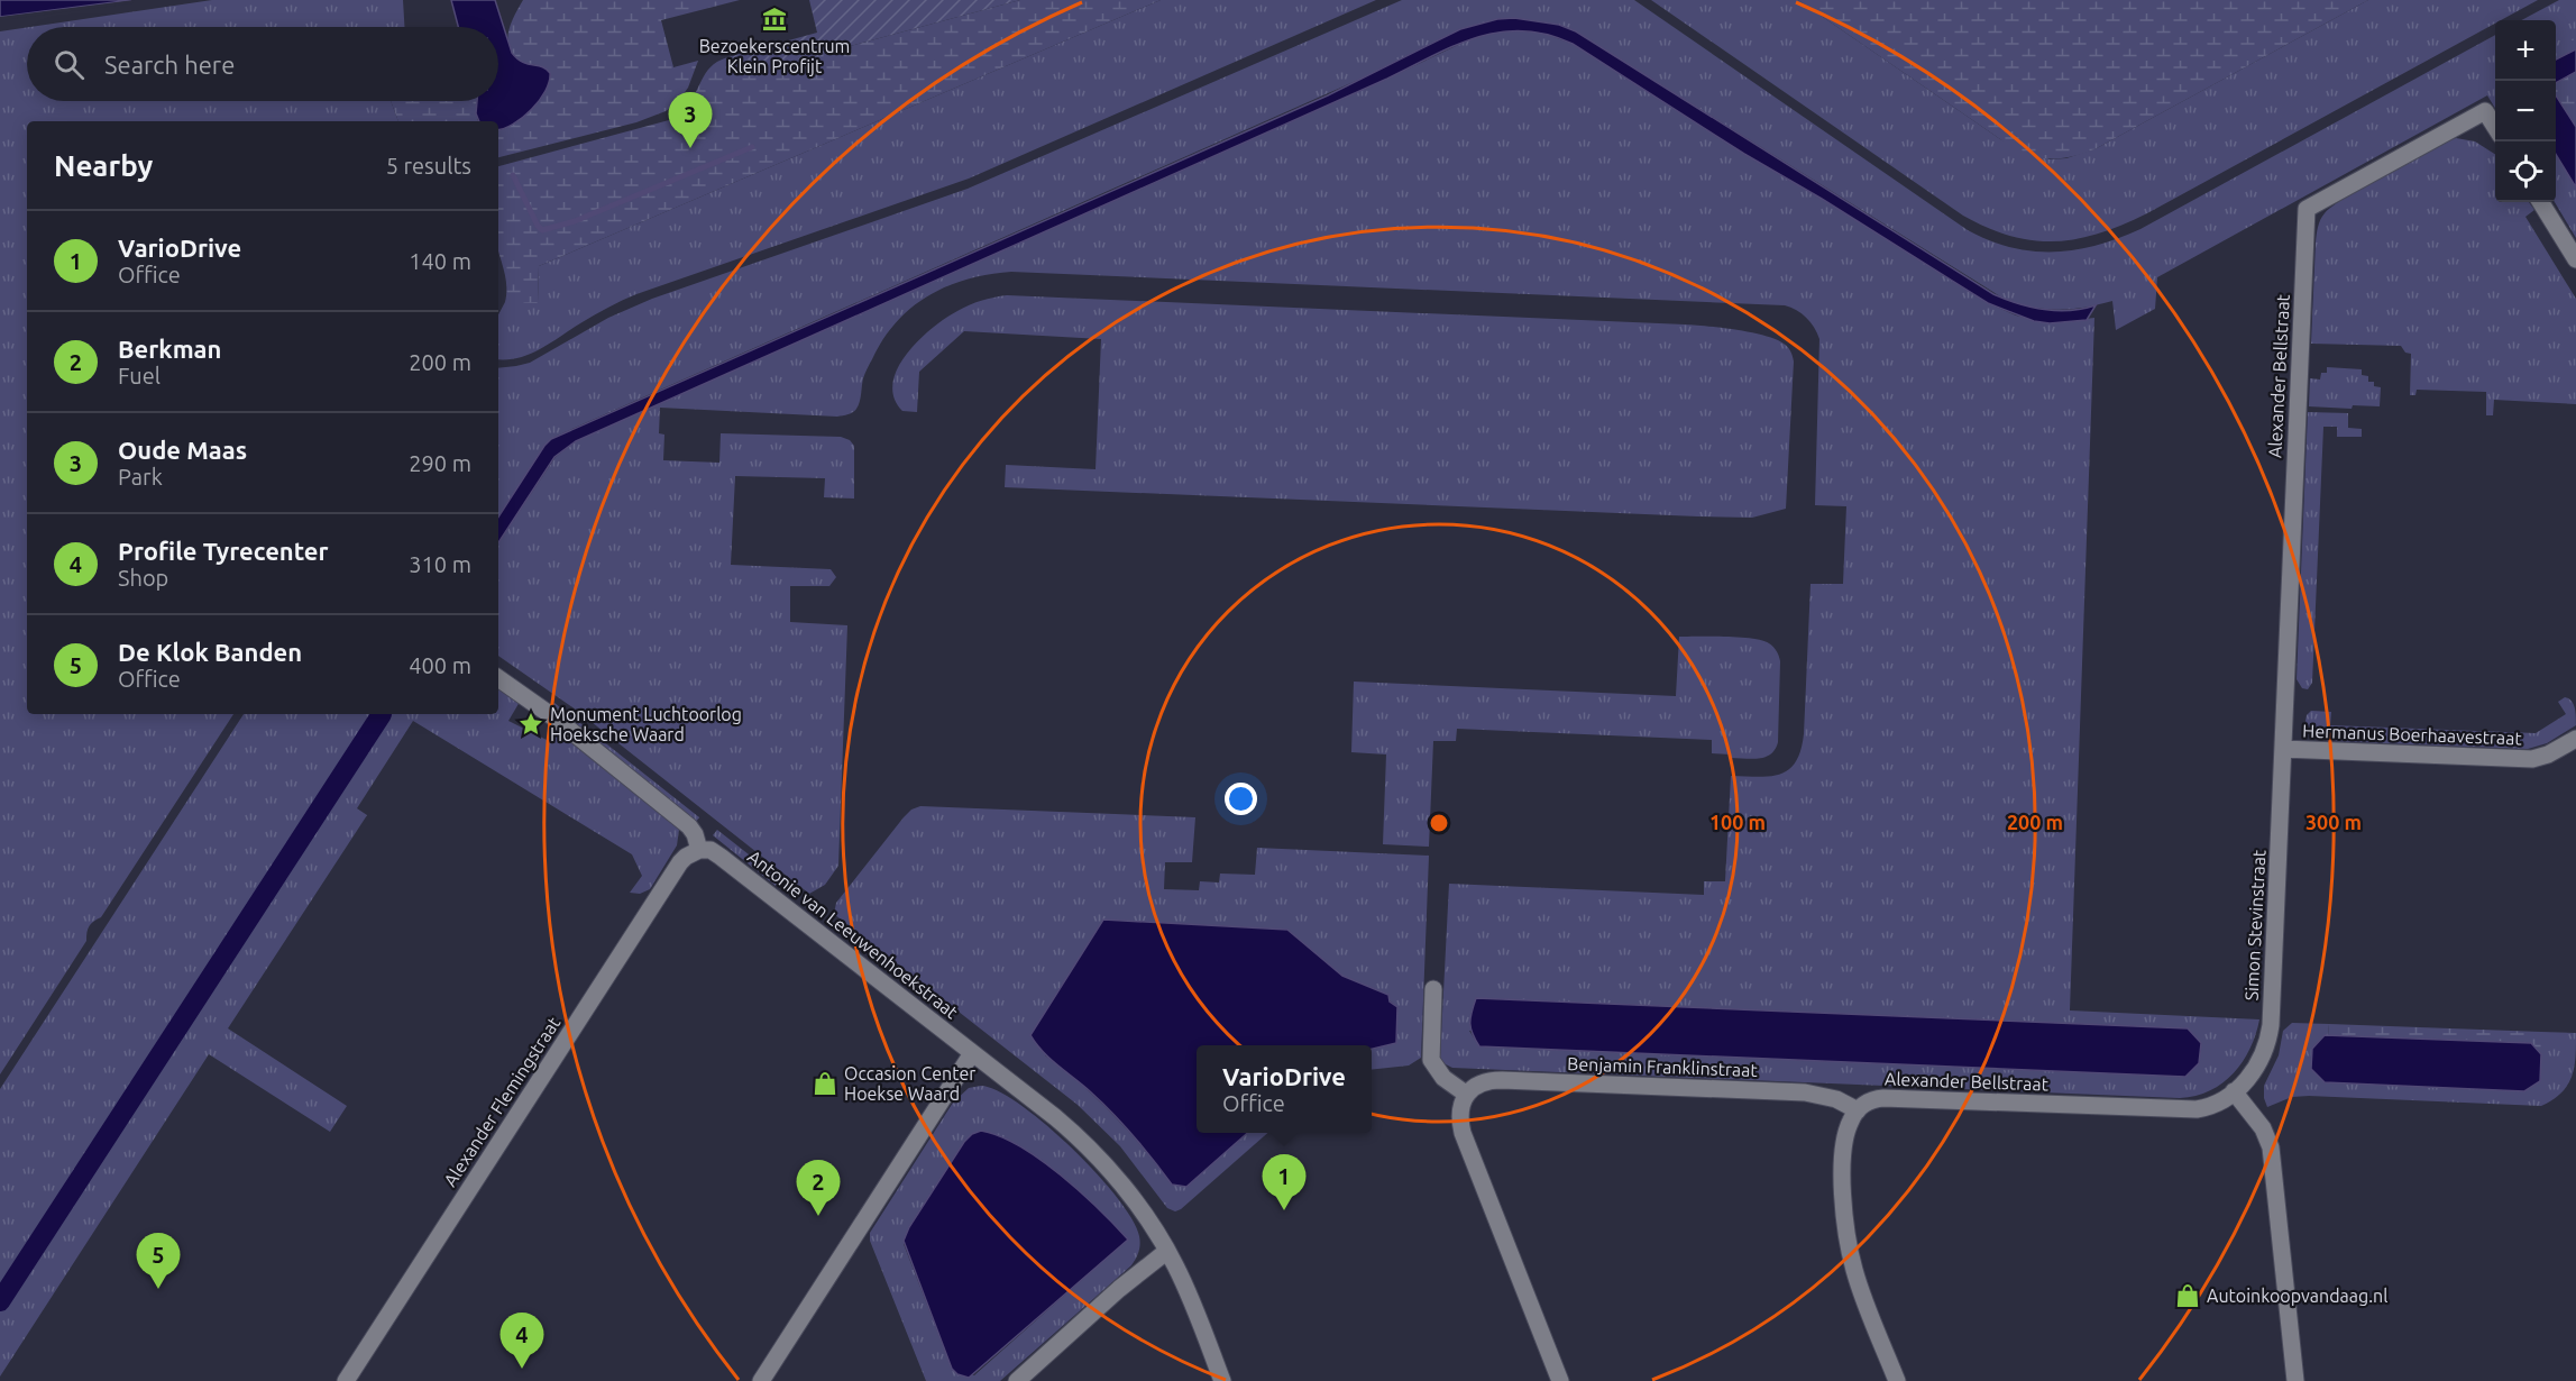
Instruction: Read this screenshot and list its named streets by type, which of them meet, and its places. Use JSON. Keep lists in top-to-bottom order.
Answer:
{
  "streets": {
    "street": [
      "Alexander Bellstraat",
      "Hermanus Boerhaavestraat",
      "Simon Stevinstraat",
      "Antonie van Leeuwenhoekstraat",
      "Benjamin Franklinstraat",
      "Alexander Flemingstraat"
    ]
  },
  "crossings": [
    ["Alexander Bellstraat", "Hermanus Boerhaavestraat"],
    ["Alexander Bellstraat", "Simon Stevinstraat"],
    ["Alexander Bellstraat", "Benjamin Franklinstraat"],
    ["Hermanus Boerhaavestraat", "Simon Stevinstraat"],
    ["Antonie van Leeuwenhoekstraat", "Alexander Flemingstraat"]
  ],
  "places": {
    "museum": ["Bezoekerscentrum Klein Profijt"],
    "place": ["Monument Luchtoorlog Hoeksche Waard"],
    "shop": ["Occasion Center Hoekse Waard", "Autoinkoopvandaag.nl"]
  },
  "page": {
    "map_buttons": ["+", "−"],
    "search": "Search here",
    "pins": [
      "3",
      "1",
      "2",
      "5",
      "4"
    ],
    "heading": ["Nearby", "5 results"],
    "list": [
      {
        "mark": "1",
        "name": "VarioDrive",
        "note": "Office",
        "value": "140 m"
      },
      {
        "mark": "2",
        "name": "Berkman",
        "note": "Fuel",
        "value": "200 m"
      },
      {
        "mark": "3",
        "name": "Oude Maas",
        "note": "Park",
        "value": "290 m"
      },
      {
        "mark": "4",
        "name": "Profile Tyrecenter",
        "note": "Shop",
        "value": "310 m"
      },
      {
        "mark": "5",
        "name": "De Klok Banden",
        "note": "Office",
        "value": "400 m"
      }
    ],
    "popup": ["VarioDrive", "Office"]
  },
  "rings": ["100 m", "200 m", "300 m"]
}
